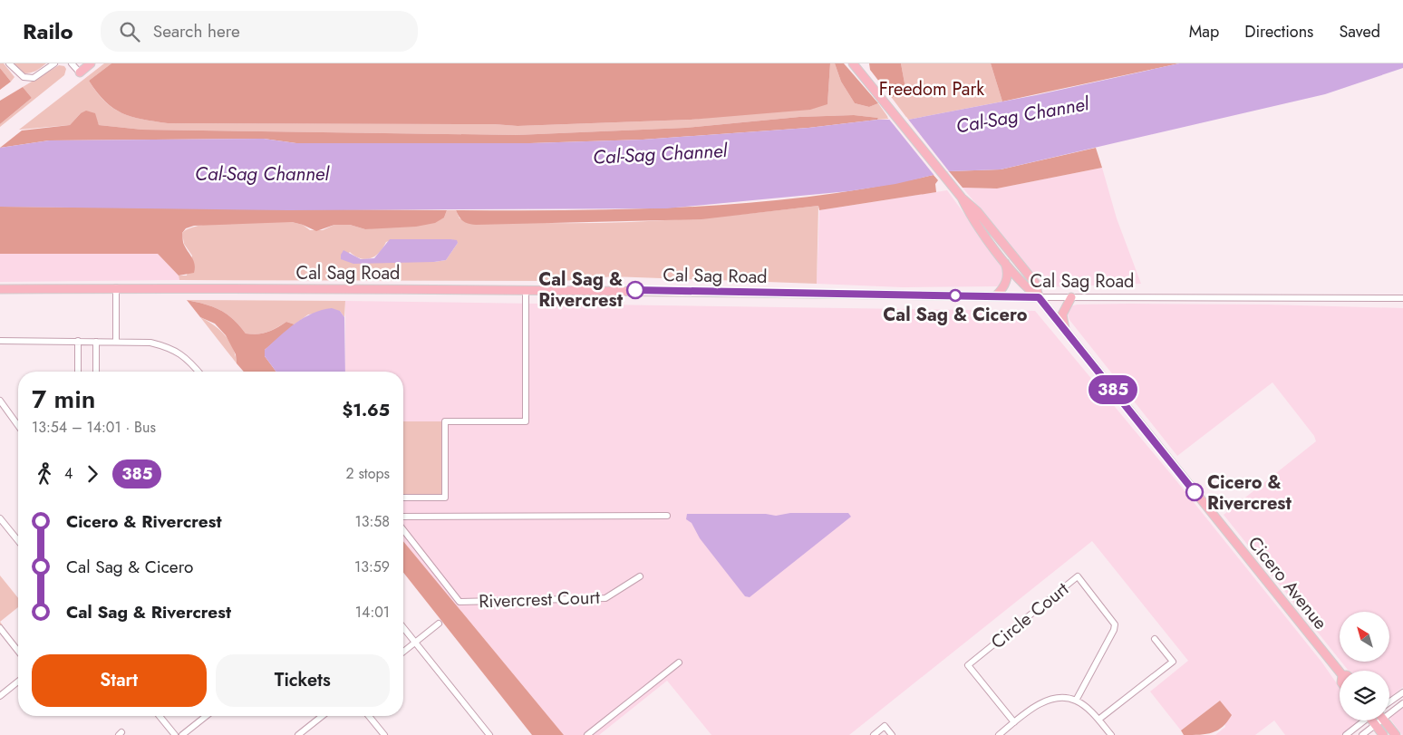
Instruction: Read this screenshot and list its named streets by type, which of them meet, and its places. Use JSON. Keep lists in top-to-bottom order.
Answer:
{
  "streets": {
    "main road": ["Cal Sag Road", "Cicero Avenue"],
    "street": ["Rivercrest Court", "Circle Court"]
  },
  "crossings": [
    ["Cal Sag Road", "Cicero Avenue"]
  ],
  "water": ["Cal-Sag Channel"],
  "parks": ["Freedom Park"],
  "places": ["Cal Sag & Rivercrest", "Cal Sag & Cicero", "Cicero & Rivercrest"],
  "lines": ["bus line 385"],
  "north": "top left",
  "page": {
    "header": "Railo",
    "search": "Search here",
    "nav": ["Map", "Directions", "Saved"],
    "on_map": "385",
    "heading": ["7 min", "13:54 – 14:01 · Bus", "$1.65"],
    "legs": ["4", "385", "2 stops"],
    "list": [
      {
        "name": "Cicero & Rivercrest",
        "value": "13:58"
      },
      {
        "name": "Cal Sag & Cicero",
        "value": "13:59"
      },
      {
        "name": "Cal Sag & Rivercrest",
        "value": "14:01"
      }
    ],
    "buttons": ["Start", "Tickets"]
  }
}
